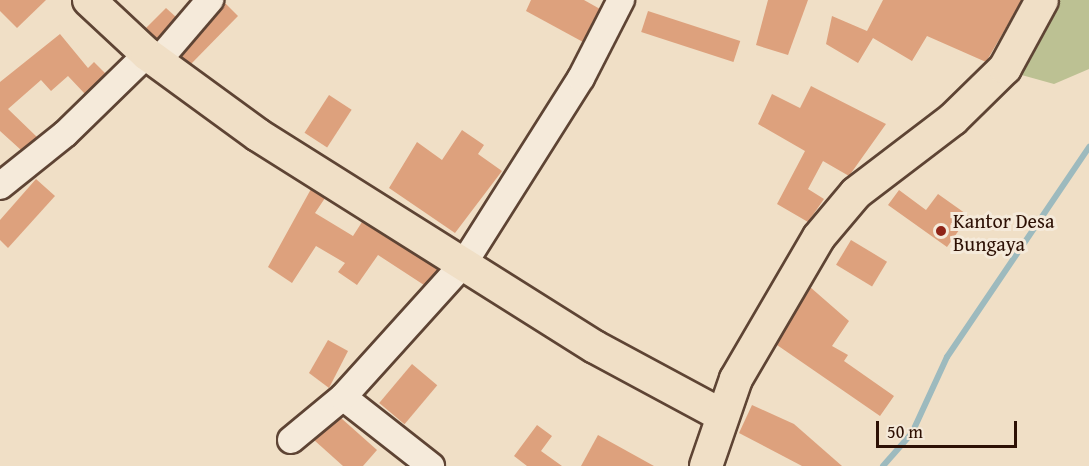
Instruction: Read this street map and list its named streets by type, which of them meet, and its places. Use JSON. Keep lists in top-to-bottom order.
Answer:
{
  "places": ["Kantor Desa Bungaya"],
  "scale_bar": "50 m"
}
